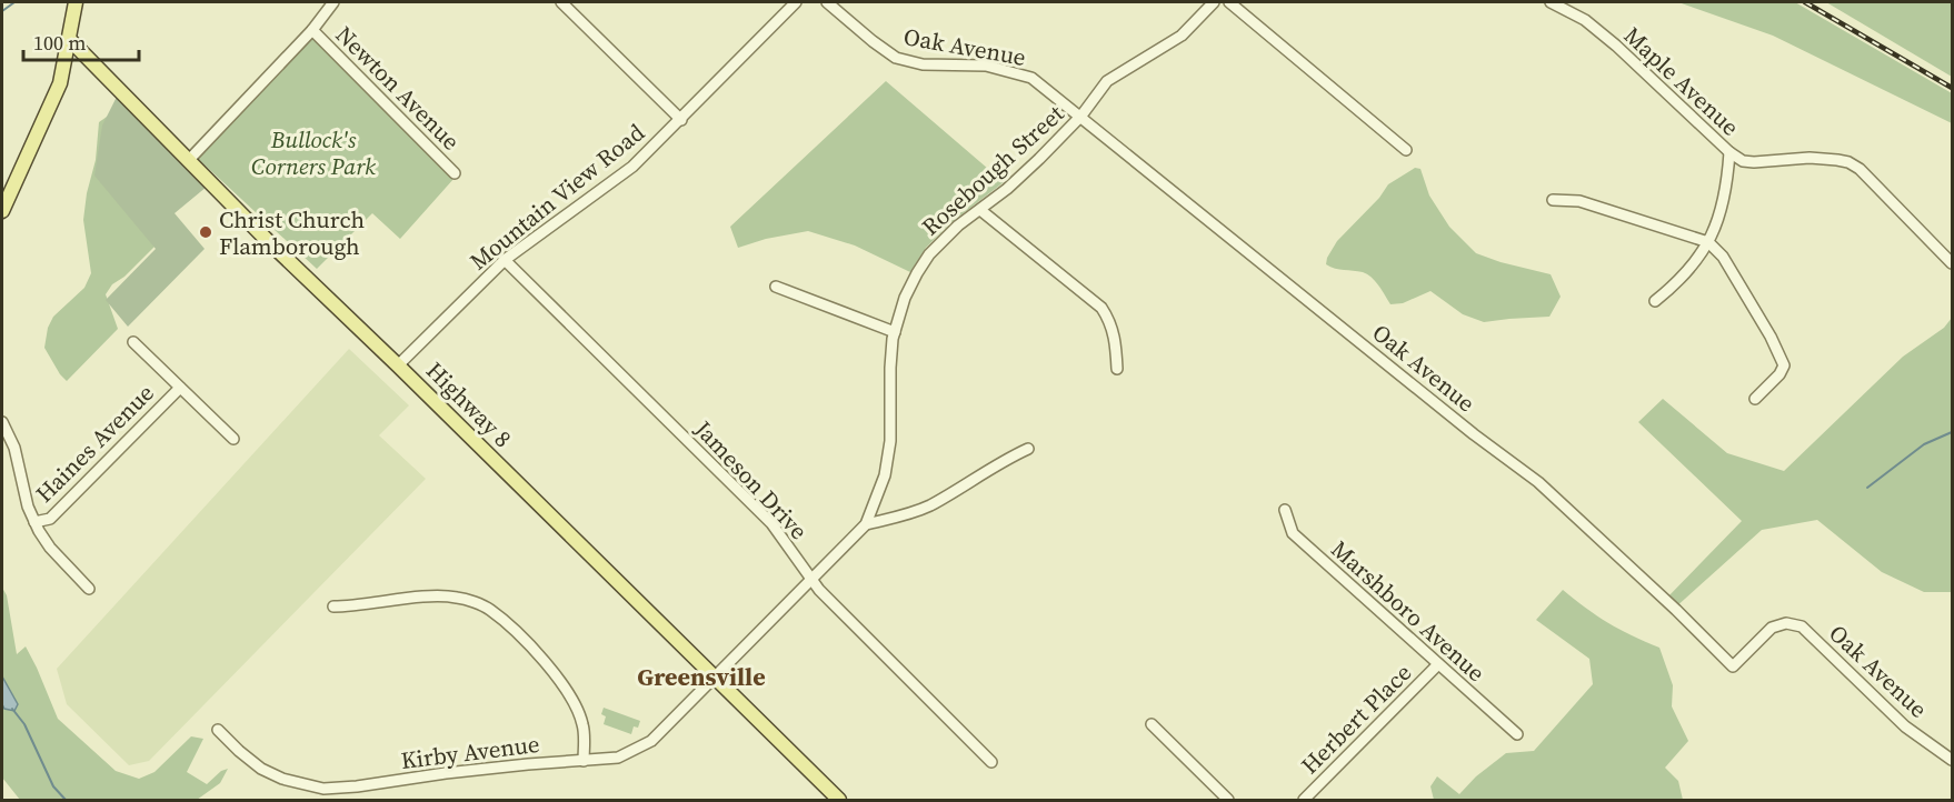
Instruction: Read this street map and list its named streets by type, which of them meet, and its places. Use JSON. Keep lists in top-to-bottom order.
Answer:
{
  "streets": {
    "main road": ["Highway 8"],
    "street": [
      "Oak Avenue",
      "Maple Avenue",
      "Newton Avenue",
      "Rosebough Street",
      "Mountain View Road",
      "Haines Avenue",
      "Jameson Drive",
      "Marshboro Avenue",
      "Herbert Place",
      "Kirby Avenue"
    ]
  },
  "crossings": [
    ["Oak Avenue", "Rosebough Street"],
    ["Rosebough Street", "Highway 8"],
    ["Rosebough Street", "Jameson Drive"],
    ["Rosebough Street", "Kirby Avenue"],
    ["Mountain View Road", "Highway 8"],
    ["Mountain View Road", "Jameson Drive"],
    ["Highway 8", "Kirby Avenue"],
    ["Marshboro Avenue", "Herbert Place"]
  ],
  "districts": ["Greensville"],
  "parks": ["Bullock's Corners Park"],
  "places": ["Christ Church Flamborough"],
  "scale_bar": "100 m"
}
